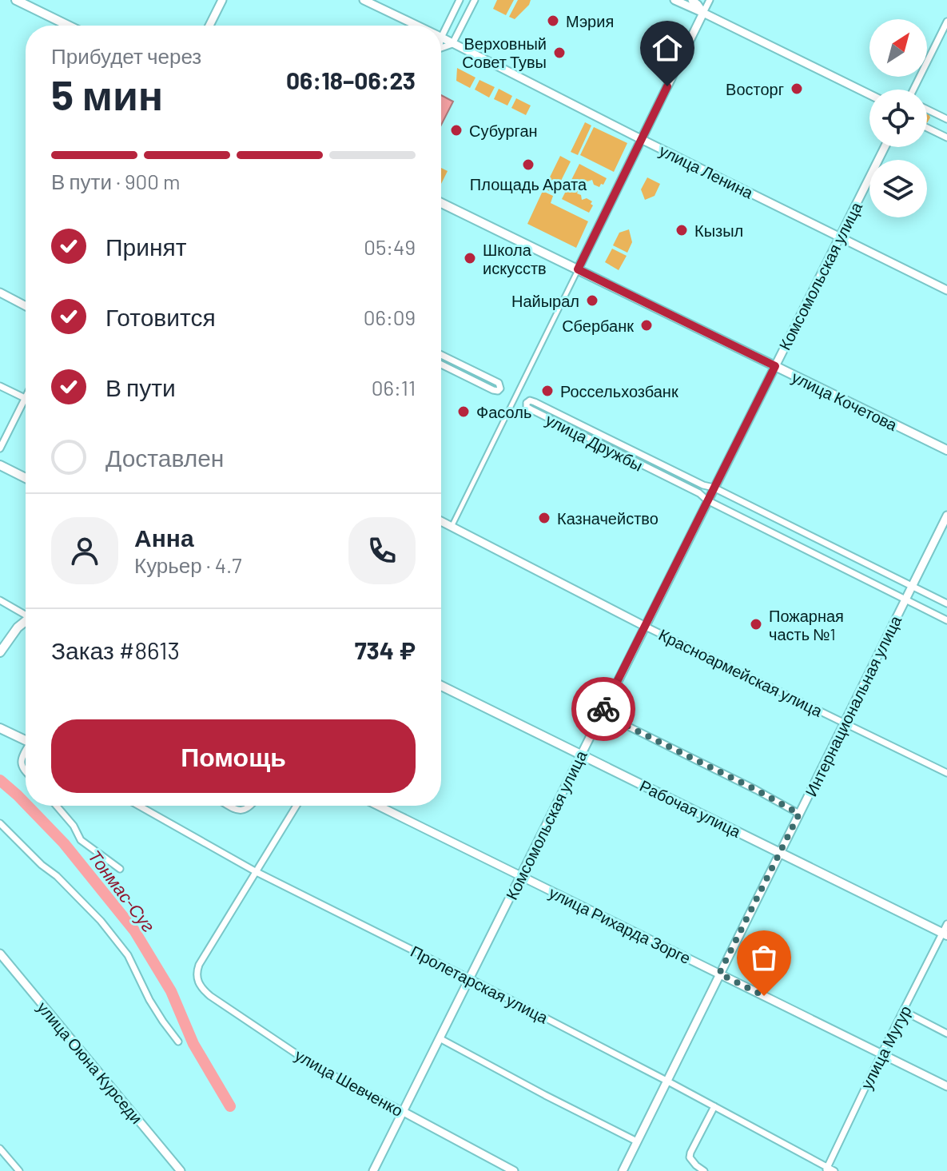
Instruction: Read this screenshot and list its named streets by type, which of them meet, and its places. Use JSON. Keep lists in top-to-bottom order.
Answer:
{
  "streets": {
    "main road": ["улица Кочетова", "Рабочая улица"],
    "street": [
      "улица Ленина",
      "Комсомольская улица",
      "улица Дружбы",
      "Красноармейская улица",
      "Интернациональная улица",
      "улица Рихарда Зорге",
      "Пролетарская улица",
      "улица Мугур",
      "улица Оюна Курседи",
      "улица Шевченко"
    ]
  },
  "crossings": [
    ["улица Ленина", "Комсомольская улица"],
    ["Комсомольская улица", "улица Кочетова"],
    ["Комсомольская улица", "улица Дружбы"],
    ["Комсомольская улица", "Красноармейская улица"],
    ["Комсомольская улица", "Рабочая улица"],
    ["Комсомольская улица", "улица Рихарда Зорге"],
    ["Комсомольская улица", "Пролетарская улица"],
    ["Комсомольская улица", "улица Шевченко"],
    ["улица Дружбы", "Интернациональная улица"],
    ["Красноармейская улица", "Интернациональная улица"],
    ["Интернациональная улица", "Рабочая улица"],
    ["Интернациональная улица", "улица Рихарда Зорге"],
    ["Интернациональная улица", "Пролетарская улица"],
    ["Рабочая улица", "улица Мугур"],
    ["улица Рихарда Зорге", "улица Мугур"],
    ["Пролетарская улица", "улица Мугур"],
    ["Пролетарская улица", "улица Шевченко"]
  ],
  "water": ["Тонмас-Суг"],
  "places": [
    "Мэрия",
    "Верховный Совет Тувы",
    "Восторг",
    "Субурган",
    "Площадь Арата",
    "Кызыл",
    "Школа искусств",
    "Найырал",
    "Сбербанк",
    "Россельхозбанк",
    "Фасоль",
    "Казначейство",
    "Пожарная часть №1"
  ],
  "north": "top right",
  "page": {
    "heading": ["5 мин", "Прибудет через", "06:18–06:23"],
    "panel": [
      "Анна",
      "Курьер · 4.7",
      "Заказ #8613",
      "734 ₽"
    ],
    "bar": "В пути · 900 m",
    "list": [
      ["Принят", "05:49"],
      ["Готовится", "06:09"],
      ["В пути", "06:11"],
      "Доставлен"
    ],
    "buttons": "Помощь"
  }
}
